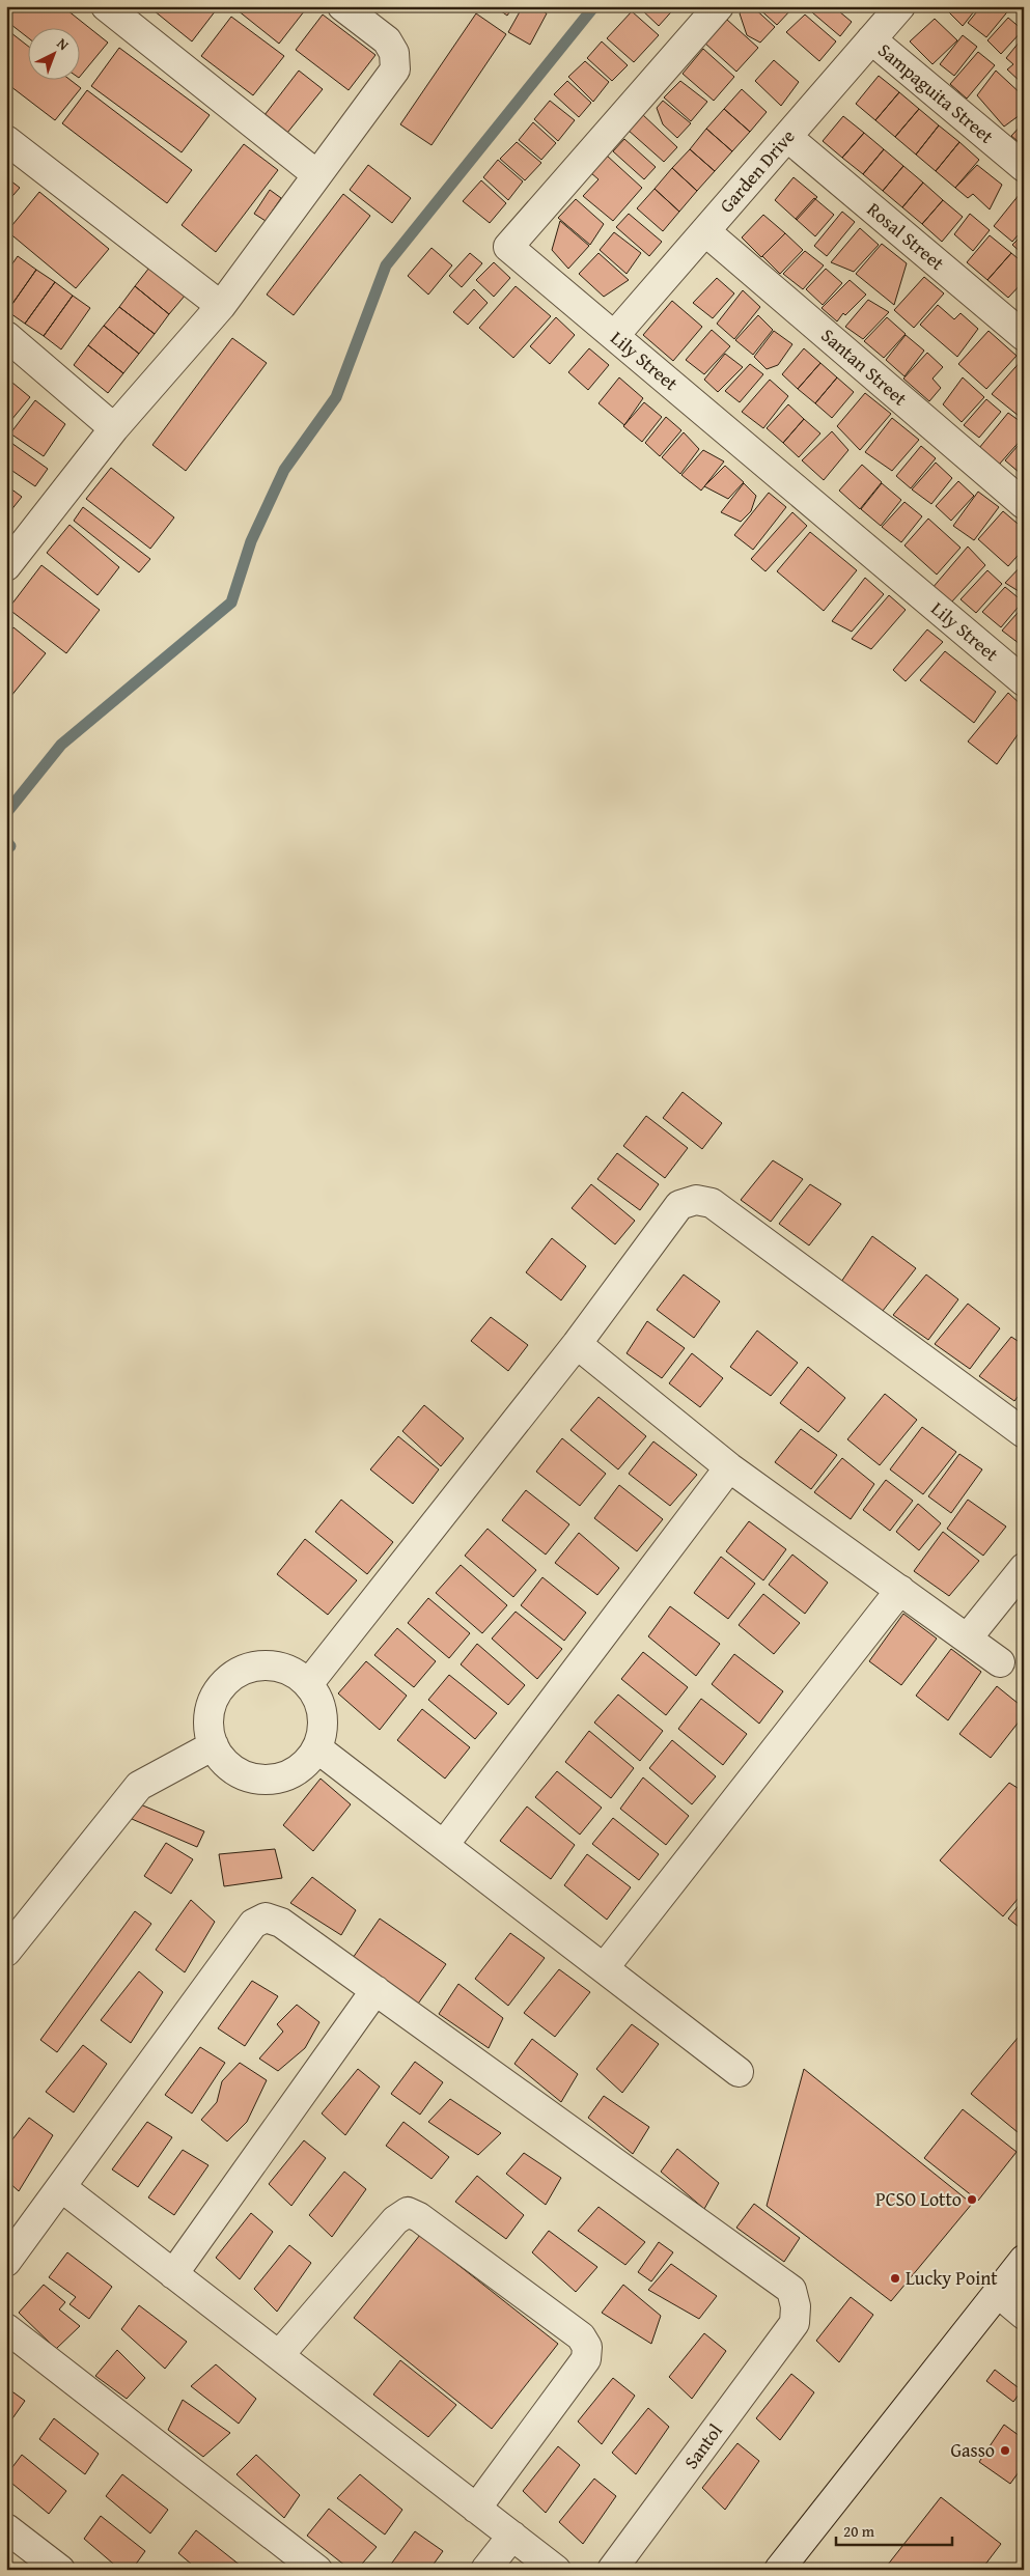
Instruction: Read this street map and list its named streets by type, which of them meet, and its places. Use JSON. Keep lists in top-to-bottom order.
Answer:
{
  "streets": {
    "street": [
      "Sampaguita Street",
      "Garden Drive",
      "Rosal Street",
      "Lily Street",
      "Santan Street",
      "Santol"
    ]
  },
  "crossings": [
    ["Sampaguita Street", "Garden Drive"],
    ["Garden Drive", "Rosal Street"],
    ["Garden Drive", "Lily Street"],
    ["Garden Drive", "Santan Street"]
  ],
  "places": ["PCSO Lotto", "Lucky Point", "Gasso"],
  "scale_bar": "20 m",
  "north": "top right"
}
